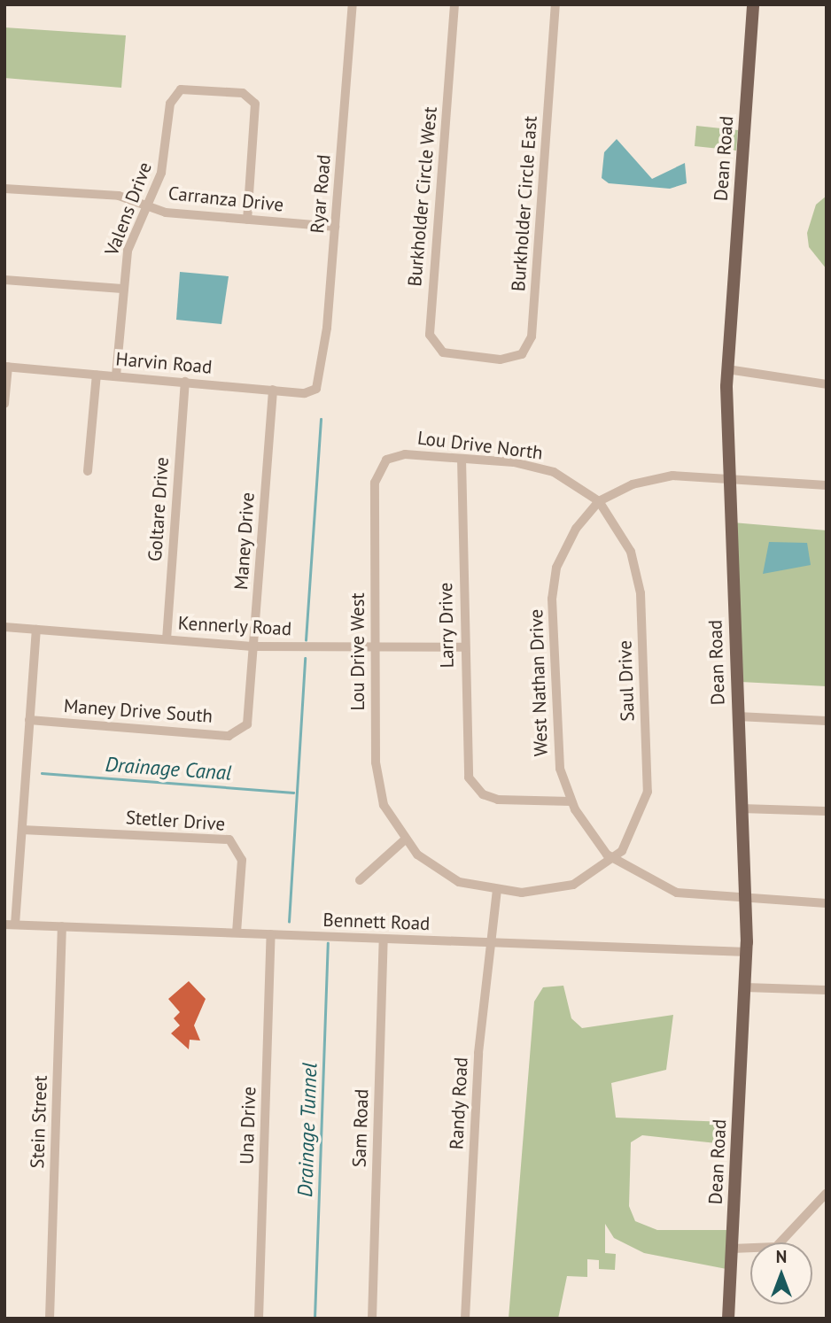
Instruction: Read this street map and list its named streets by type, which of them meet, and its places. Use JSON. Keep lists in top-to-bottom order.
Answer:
{
  "streets": {
    "main road": ["Dean Road"],
    "street": [
      "Ryar Road",
      "Burkholder Circle West",
      "Carranza Drive",
      "Burkholder Circle East",
      "Valens Drive",
      "Harvin Road",
      "Lou Drive North",
      "Goltare Drive",
      "Maney Drive",
      "Larry Drive",
      "Kennerly Road",
      "Lou Drive West",
      "Saul Drive",
      "West Nathan Drive",
      "Maney Drive South",
      "Stetler Drive",
      "Bennett Road",
      "Randy Road",
      "Stein Street",
      "Una Drive",
      "Sam Road"
    ]
  },
  "crossings": [
    ["Dean Road", "Bennett Road"],
    ["Ryar Road", "Carranza Drive"],
    ["Ryar Road", "Harvin Road"],
    ["Burkholder Circle West", "Burkholder Circle East"],
    ["Carranza Drive", "Valens Drive"],
    ["Valens Drive", "Harvin Road"],
    ["Harvin Road", "Goltare Drive"],
    ["Harvin Road", "Maney Drive"],
    ["Lou Drive North", "Larry Drive"],
    ["Lou Drive North", "Lou Drive West"],
    ["Lou Drive North", "Saul Drive"],
    ["Lou Drive North", "West Nathan Drive"],
    ["Goltare Drive", "Kennerly Road"],
    ["Maney Drive", "Kennerly Road"],
    ["Maney Drive", "Maney Drive South"],
    ["Larry Drive", "Kennerly Road"],
    ["Larry Drive", "West Nathan Drive"],
    ["Kennerly Road", "Lou Drive West"],
    ["Saul Drive", "West Nathan Drive"],
    ["Stetler Drive", "Bennett Road"],
    ["Bennett Road", "Randy Road"],
    ["Bennett Road", "Stein Street"],
    ["Bennett Road", "Una Drive"],
    ["Bennett Road", "Sam Road"]
  ],
  "water": ["Drainage Canal", "Drainage Tunnel"],
  "north": "top"
}
